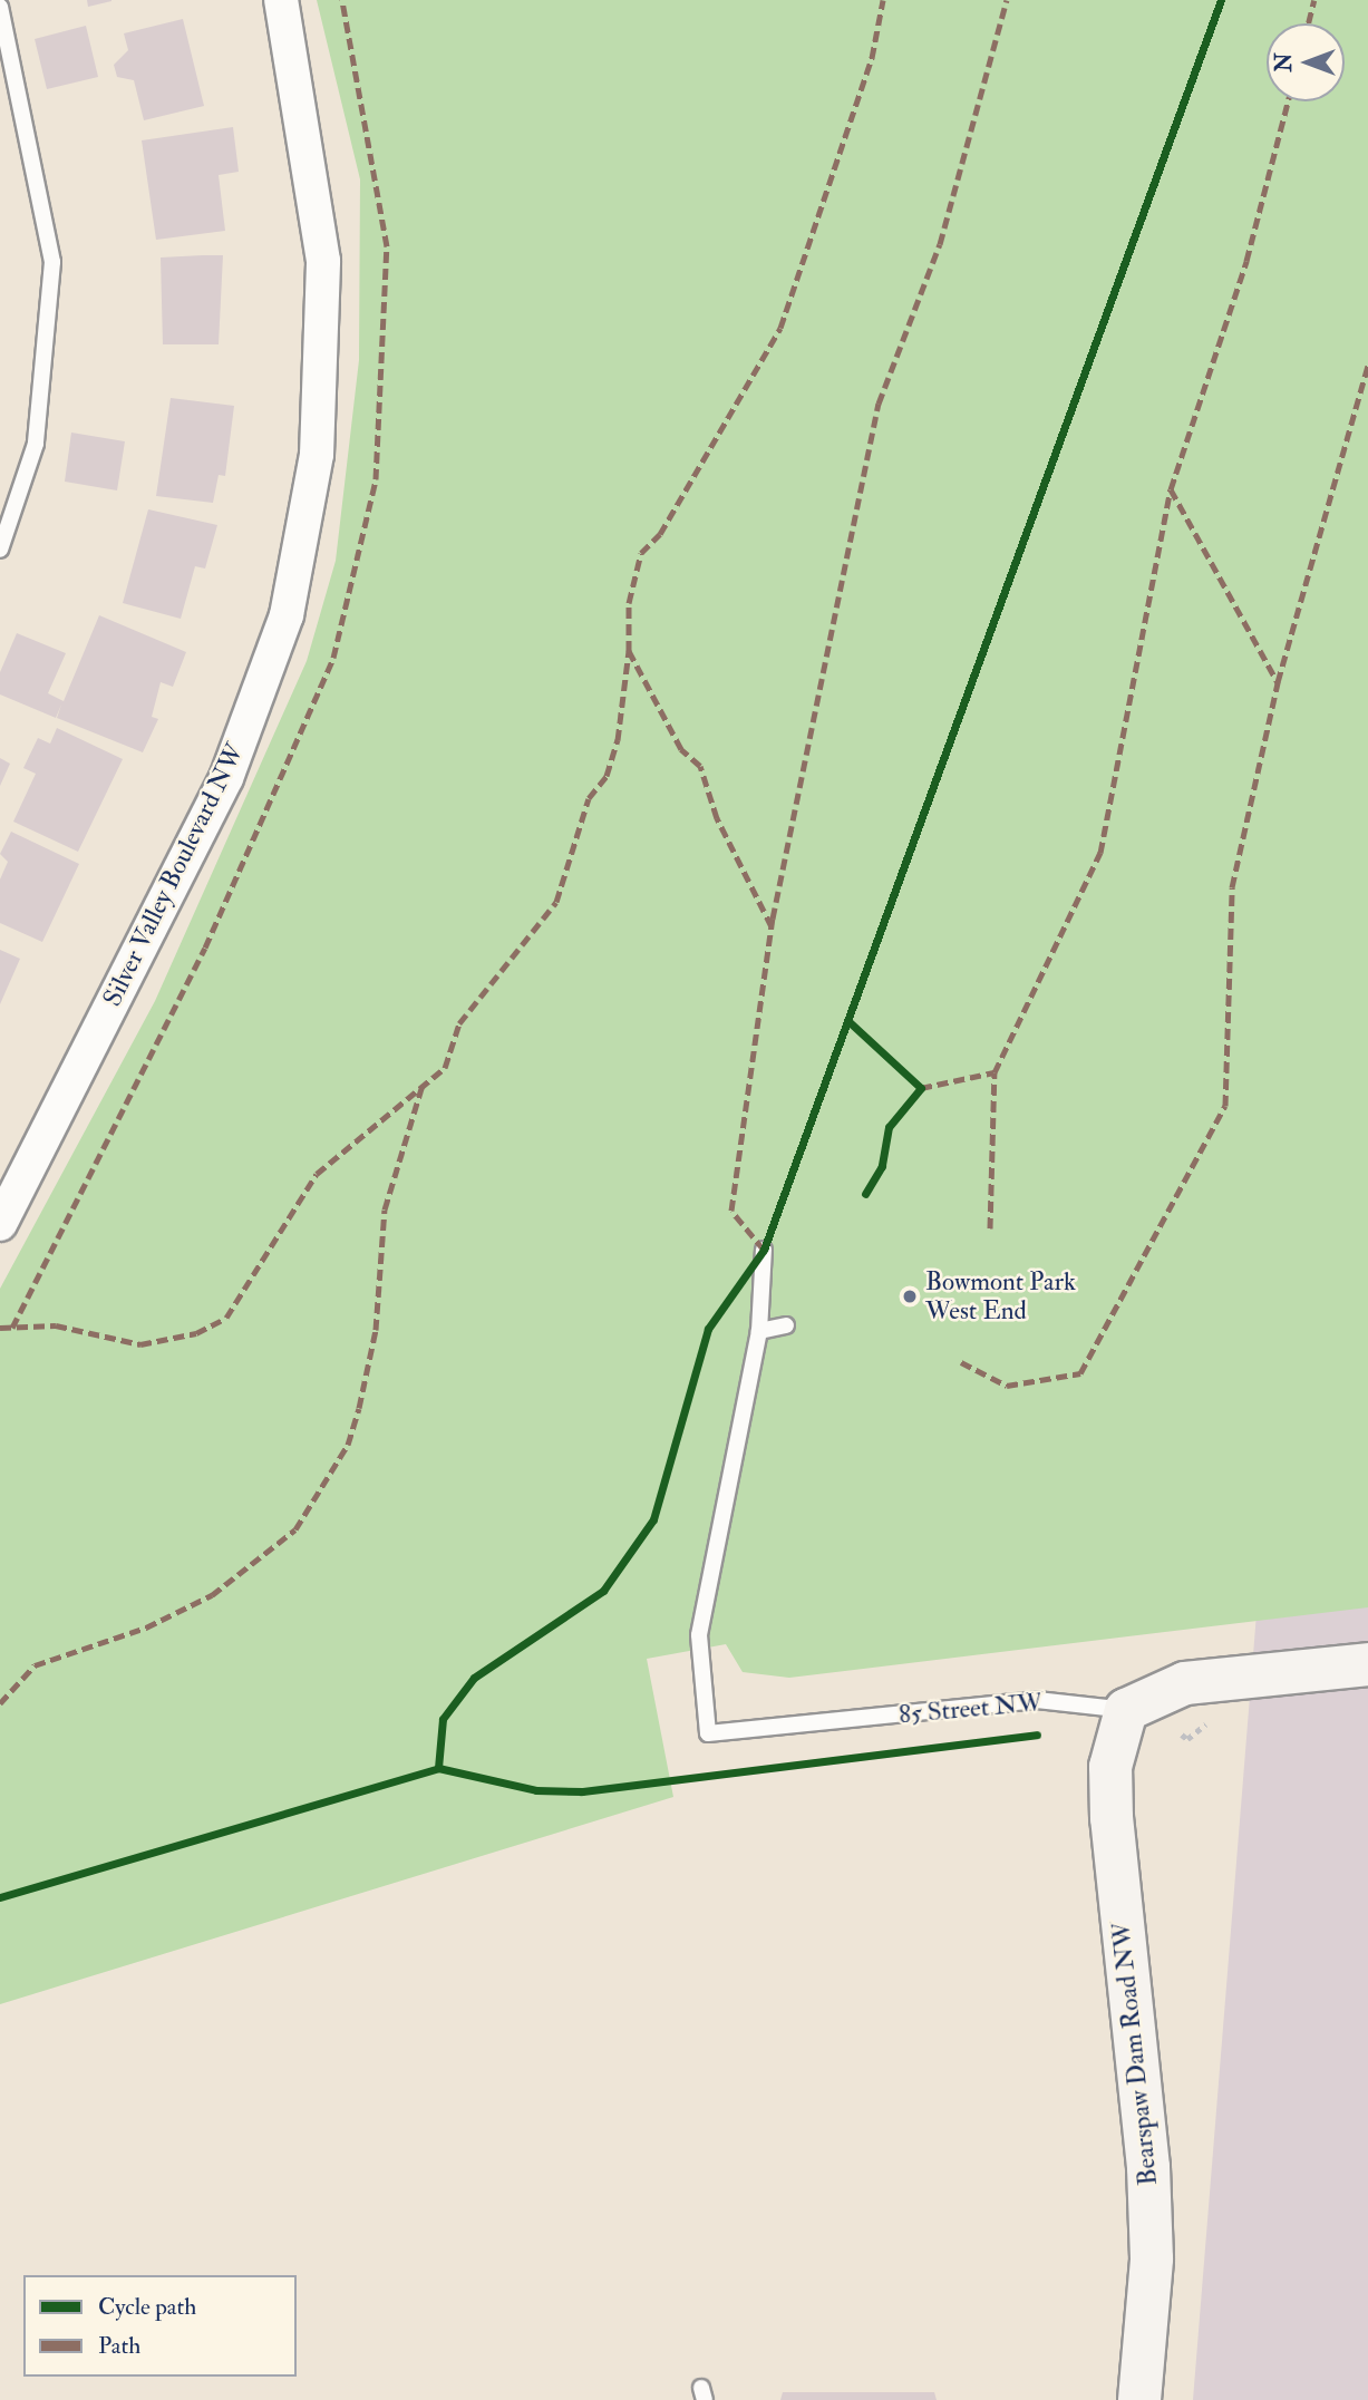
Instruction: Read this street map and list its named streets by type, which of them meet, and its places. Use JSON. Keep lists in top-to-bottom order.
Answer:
{
  "streets": {
    "street": ["Silver Valley Boulevard NW", "Bearspaw Dam Road NW"],
    "lane": ["85 Street NW"]
  },
  "crossings": [
    ["85 Street NW", "Bearspaw Dam Road NW"]
  ],
  "places": ["Bowmont Park West End"],
  "legend": ["Cycle path", "Path"],
  "north": "left"
}
